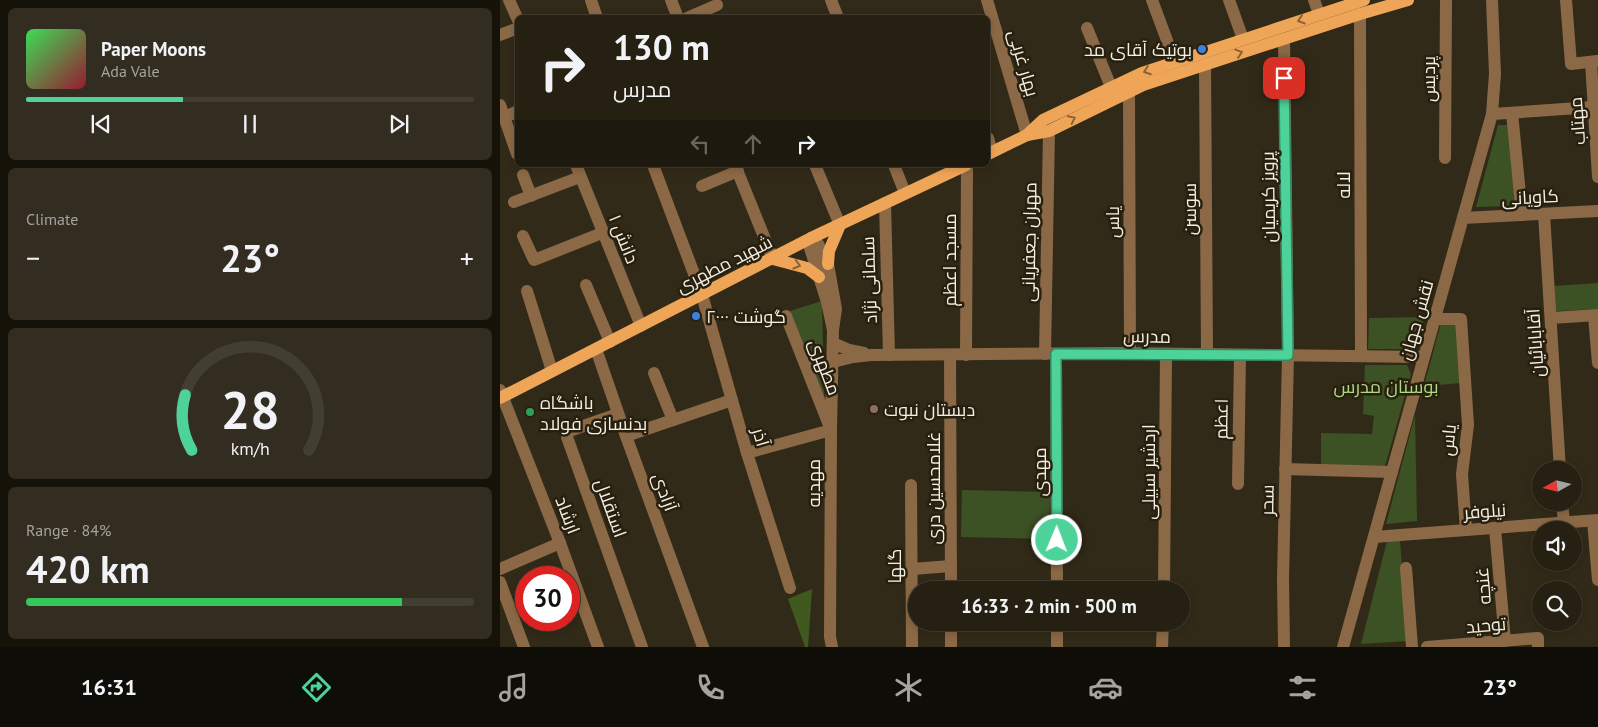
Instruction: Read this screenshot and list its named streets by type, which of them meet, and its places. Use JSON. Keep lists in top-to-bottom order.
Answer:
{
  "streets": {
    "main road": ["شهید مطهری"],
    "street": [
      "بهار غربی",
      "پردیس",
      "مهتاب",
      "لاله",
      "پرویز کریمیان",
      "کاویانی",
      "سوسن",
      "یاس",
      "دانش ۱",
      "مهران جعفریانی",
      "مسجد اعظم",
      "سلمانی نژاد",
      "نقش جهان",
      "مدرس",
      "آقابابائیان",
      "مطهری",
      "اعظم",
      "آذر",
      "مهدی",
      "اردشیر سبیلی",
      "مهدیه",
      "غلامحسین دری",
      "آزادی",
      "سحر",
      "استقلال",
      "نیلوفر",
      "ارشاد",
      "گلها",
      "غنچه",
      "توحید"
    ]
  },
  "crossings": [
    ["لاله", "مدرس"],
    ["پرویز کریمیان", "مدرس"],
    ["پرویز کریمیان", "سحر"],
    ["کاویانی", "نقش جهان"],
    ["کاویانی", "آقابابائیان"],
    ["سوسن", "مدرس"],
    ["یاس", "نقش جهان"],
    ["یاس", "مدرس"],
    ["یاس", "نیلوفر"],
    ["دانش ۱", "شهید مطهری"],
    ["مهران جعفریانی", "مدرس"],
    ["مهران جعفریانی", "مهدی"],
    ["مسجد اعظم", "مدرس"],
    ["شهید مطهری", "سلمانی نژاد"],
    ["شهید مطهری", "آذر"],
    ["شهید مطهری", "مهدیه"],
    ["شهید مطهری", "آزادی"],
    ["شهید مطهری", "ارشاد"],
    ["سلمانی نژاد", "مدرس"],
    ["نقش جهان", "مدرس"],
    ["نقش جهان", "نیلوفر"],
    ["مدرس", "اعظم"],
    ["مدرس", "مهدی"],
    ["مدرس", "اردشیر سبیلی"],
    ["مدرس", "غلامحسین دری"],
    ["مدرس", "سحر"],
    ["مطهری", "مهدیه"],
    ["آزادی", "استقلال"],
    ["نیلوفر", "غنچه"],
    ["غنچه", "توحید"]
  ],
  "parks": ["بوستان مدرس"],
  "places": [
    "بوتیک آقای مد",
    "گوشت ۲۰۰۰",
    "دبستان نبوت",
    "باشگاه بدنسازی فولاد"
  ],
  "north": "left",
  "page": {
    "turn": ["130 m", "مدرس"],
    "song": ["Paper Moons", "Ada Vale"],
    "tile": [
      "Climate",
      ["Range · 84%", "420 km"]
    ],
    "heat": ["−", "23°", "+"],
    "limit": "30",
    "trip": "16:33 · 2 min · 500 m",
    "tabs": ["16:31", "23°"],
    "gauge": ["28", "km/h"]
  }
}
